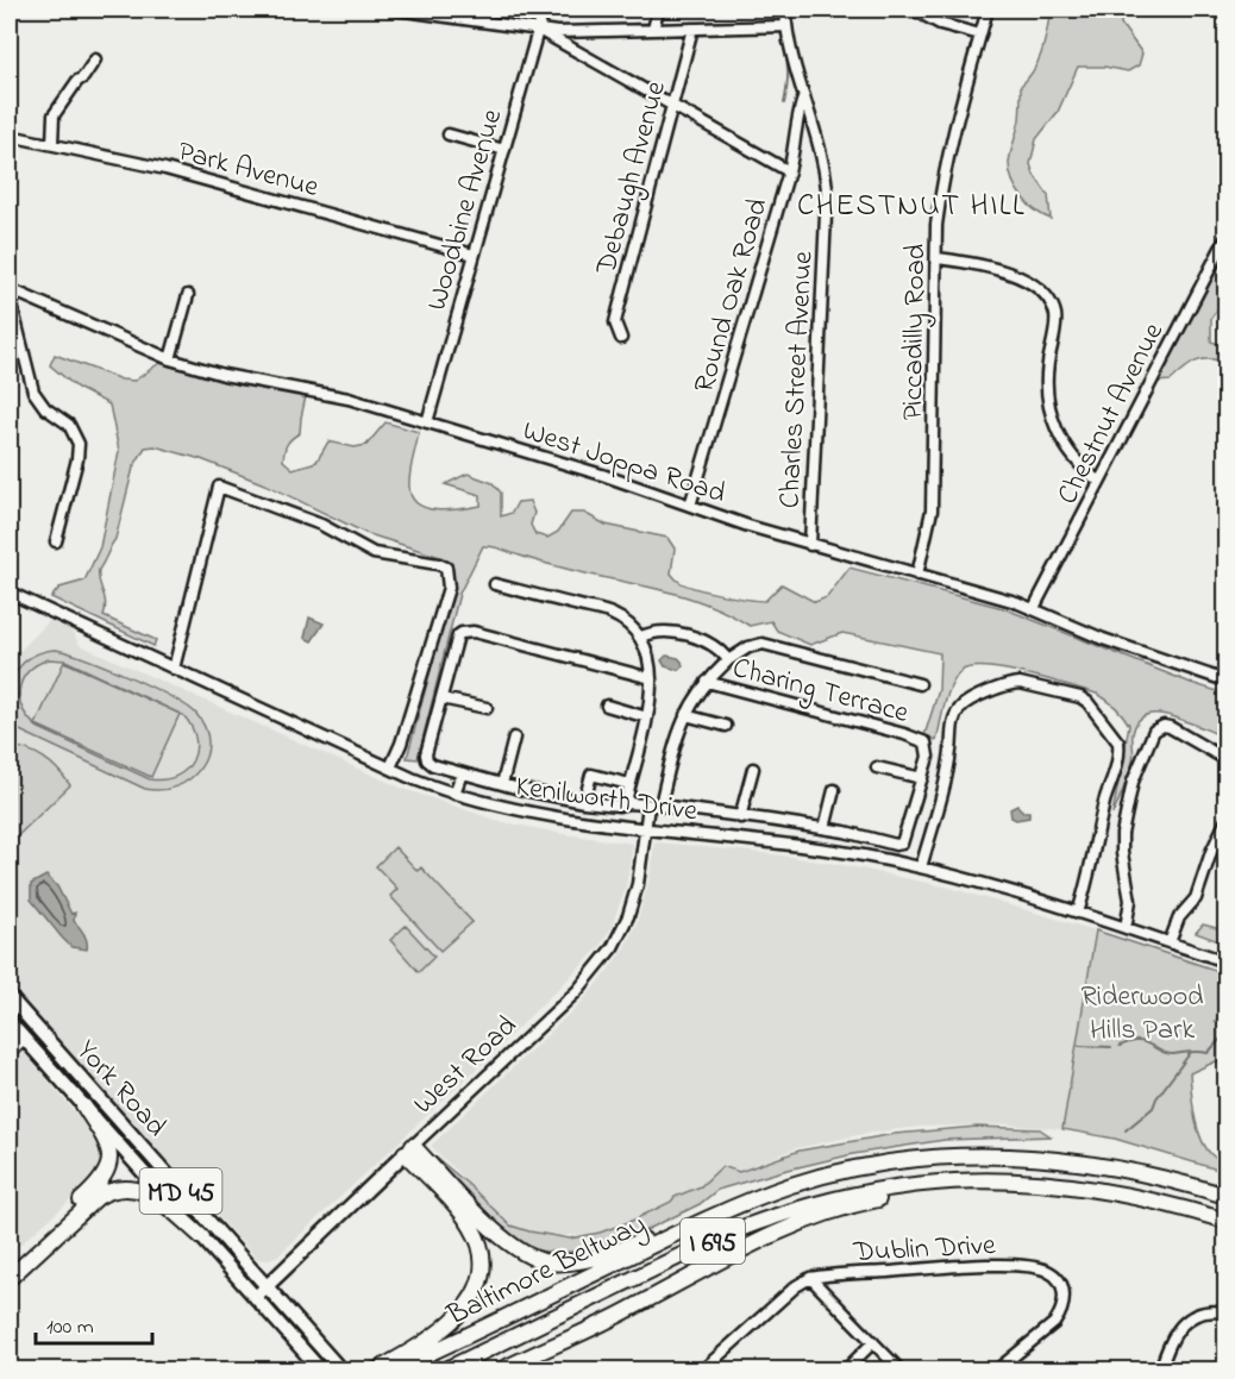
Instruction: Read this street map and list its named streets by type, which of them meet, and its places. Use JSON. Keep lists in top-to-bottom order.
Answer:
{
  "streets": {
    "highway": ["I 695", "Baltimore Beltway"],
    "main road": ["West Road", "York Road", "MD 45"],
    "street": [
      "Park Avenue",
      "Debaugh Avenue",
      "Woodbine Avenue",
      "Round Oak Road",
      "Piccadilly Road",
      "Charles Street Avenue",
      "Chestnut Avenue",
      "West Joppa Road",
      "Charing Terrace",
      "Kenilworth Drive",
      "Dublin Drive"
    ]
  },
  "crossings": [
    ["Park Avenue", "Woodbine Avenue"],
    ["Woodbine Avenue", "West Joppa Road"],
    ["Round Oak Road", "Charles Street Avenue"],
    ["Round Oak Road", "West Joppa Road"],
    ["Piccadilly Road", "West Joppa Road"],
    ["Charles Street Avenue", "West Joppa Road"],
    ["Chestnut Avenue", "West Joppa Road"],
    ["Kenilworth Drive", "West Road"],
    ["West Road", "York Road"]
  ],
  "districts": ["CHESTNUT HILL"],
  "parks": ["Riderwood Hills Park"],
  "scale_bar": "100 m"
}
